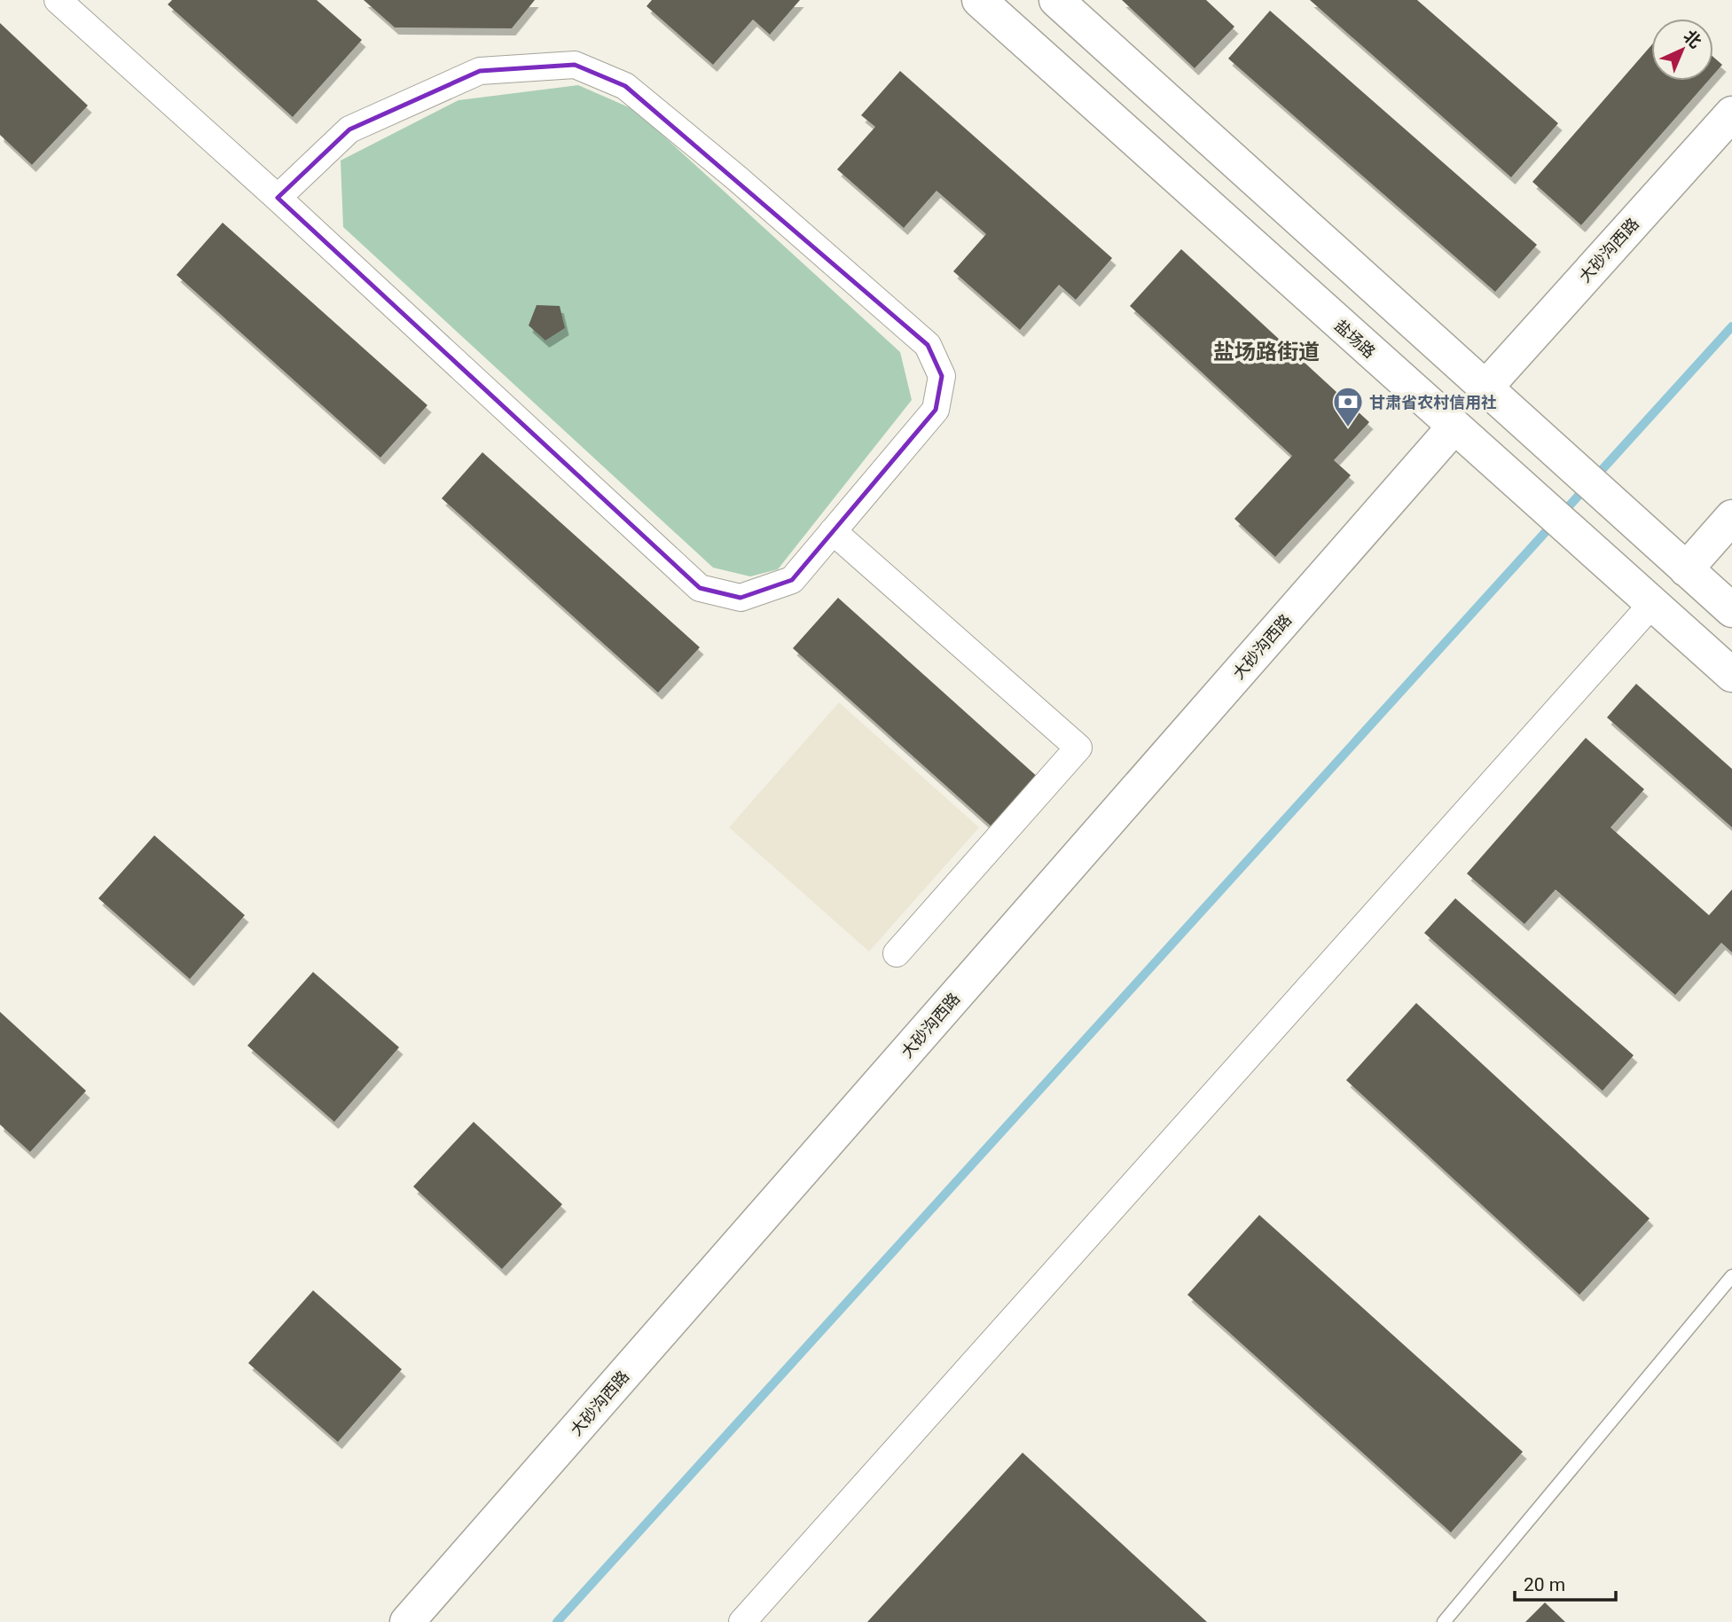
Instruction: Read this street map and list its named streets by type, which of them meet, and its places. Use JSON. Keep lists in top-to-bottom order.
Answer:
{
  "streets": {
    "street": ["大砂沟西路", "盐场路"]
  },
  "crossings": [
    ["大砂沟西路", "盐场路"]
  ],
  "districts": ["盐场路街道"],
  "places": {
    "bank": ["甘肃省农村信用社"]
  },
  "scale_bar": "20 m",
  "north": "top right"
}
